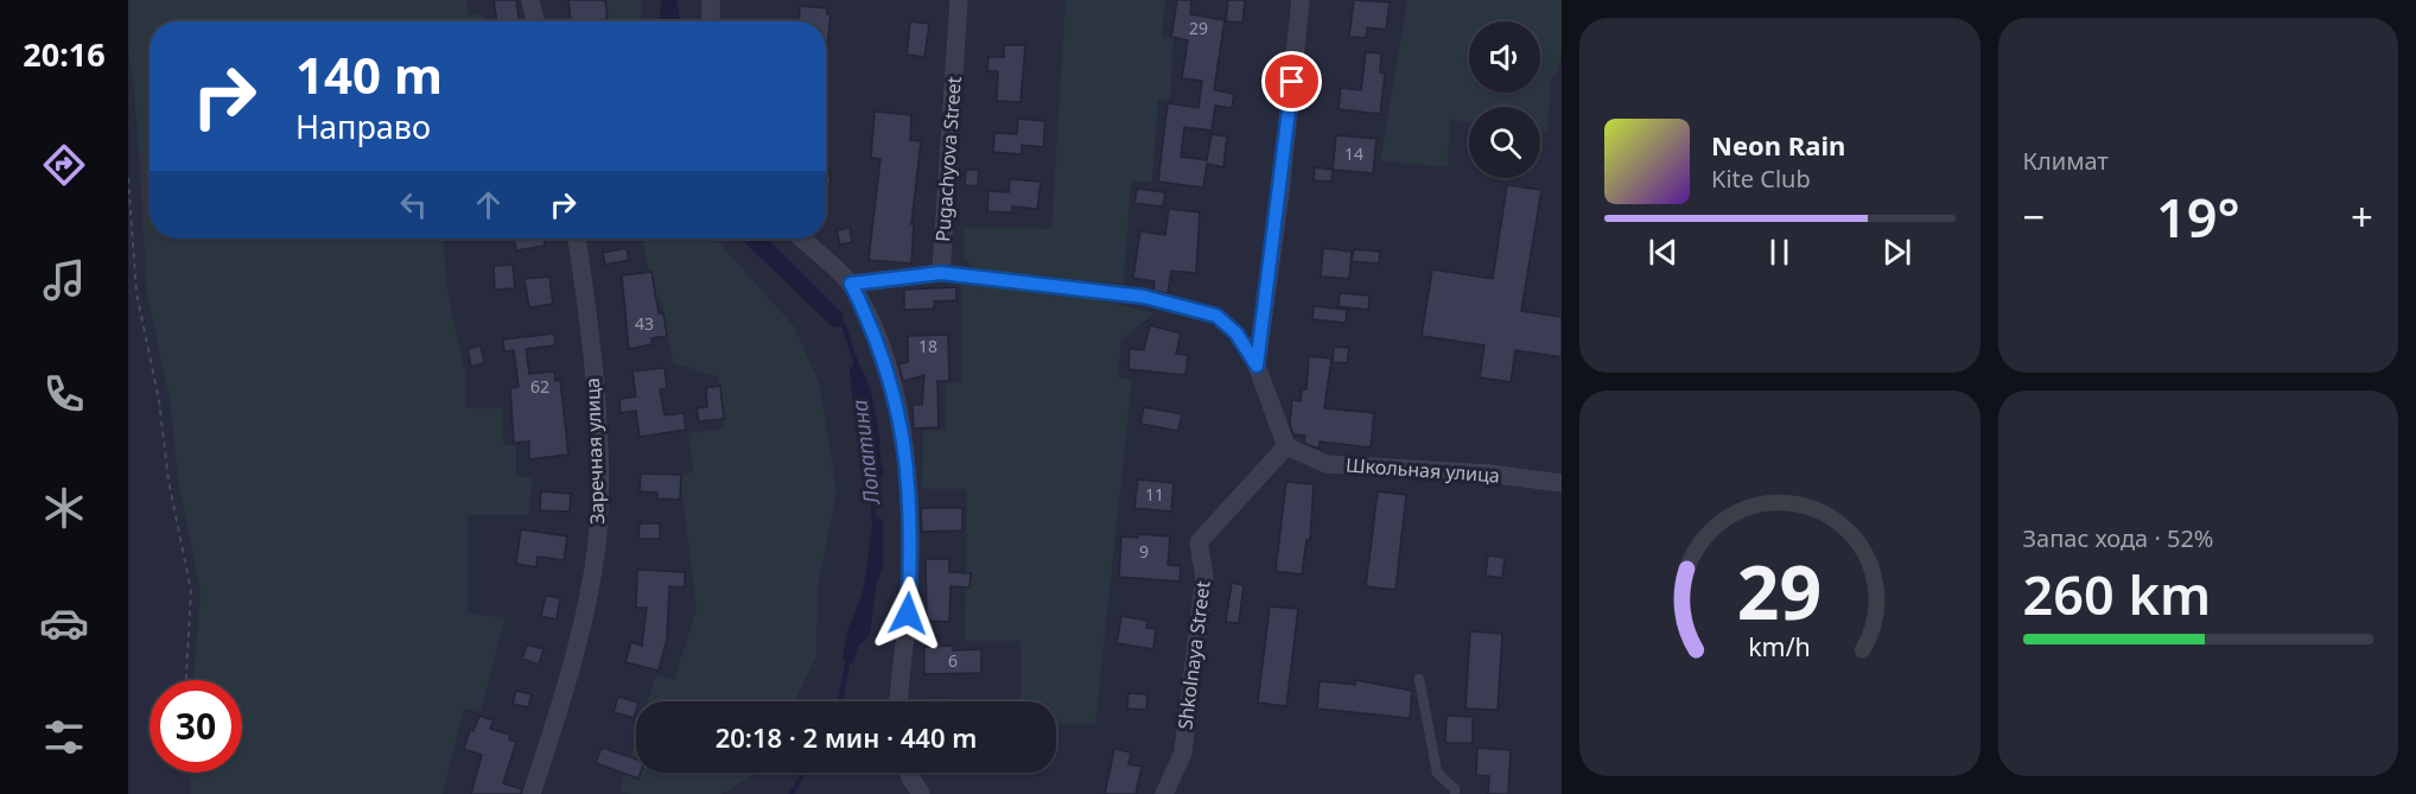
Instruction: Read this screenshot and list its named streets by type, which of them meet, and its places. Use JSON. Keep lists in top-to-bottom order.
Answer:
{
  "streets": {
    "street": [
      "Pugachyova Street",
      "Заречная улица",
      "Школьная улица",
      "Shkolnaya Street"
    ]
  },
  "crossings": [
    ["Школьная улица", "Shkolnaya Street"]
  ],
  "water": ["Лопатина"],
  "house_numbers": [
    "29",
    "14",
    "43",
    "18",
    "62",
    "11",
    "9",
    "6"
  ],
  "page": {
    "tabs": "20:16",
    "tile": [
      "Климат",
      ["Запас хода · 52%", "260 km"]
    ],
    "turn": ["140 m", "Направо"],
    "song": ["Neon Rain", "Kite Club"],
    "heat": ["−", "19°", "+"],
    "limit": "30",
    "trip": "20:18 · 2 мин · 440 m",
    "gauge": ["29", "km/h"]
  }
}
